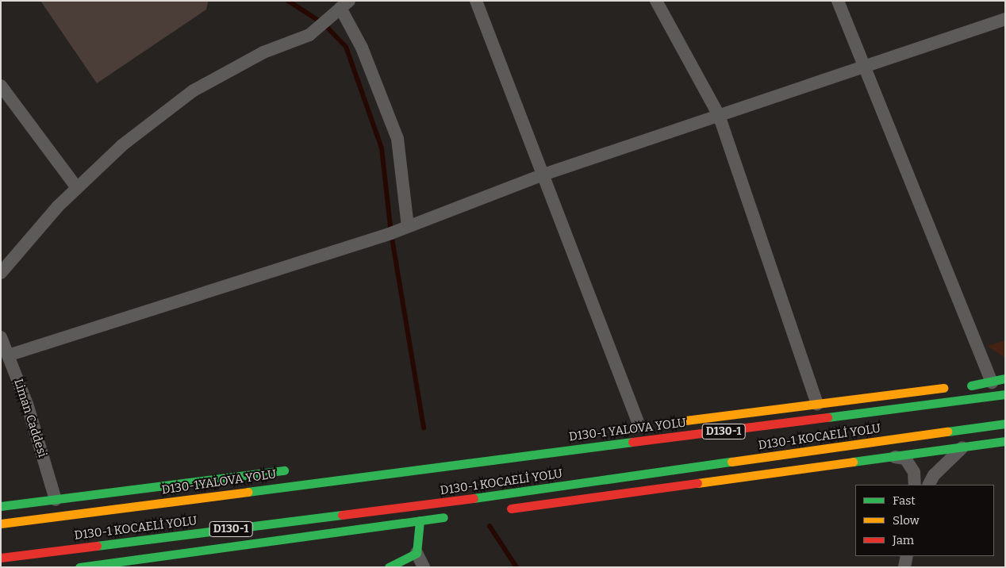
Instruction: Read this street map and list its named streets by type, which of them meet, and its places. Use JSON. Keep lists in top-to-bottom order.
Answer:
{
  "streets": {
    "main road": [
      "D130-1 YALOVA YOLU",
      "D130-1",
      "D130-1 KOCAELİ YOLU",
      "D130-1YALOVA YOLU"
    ],
    "street": ["Liman Caddesi"]
  },
  "crossings": [
    ["D130-1 YALOVA YOLU", "D130-1YALOVA YOLU"]
  ],
  "legend": ["Fast", "Slow", "Jam"]
}
